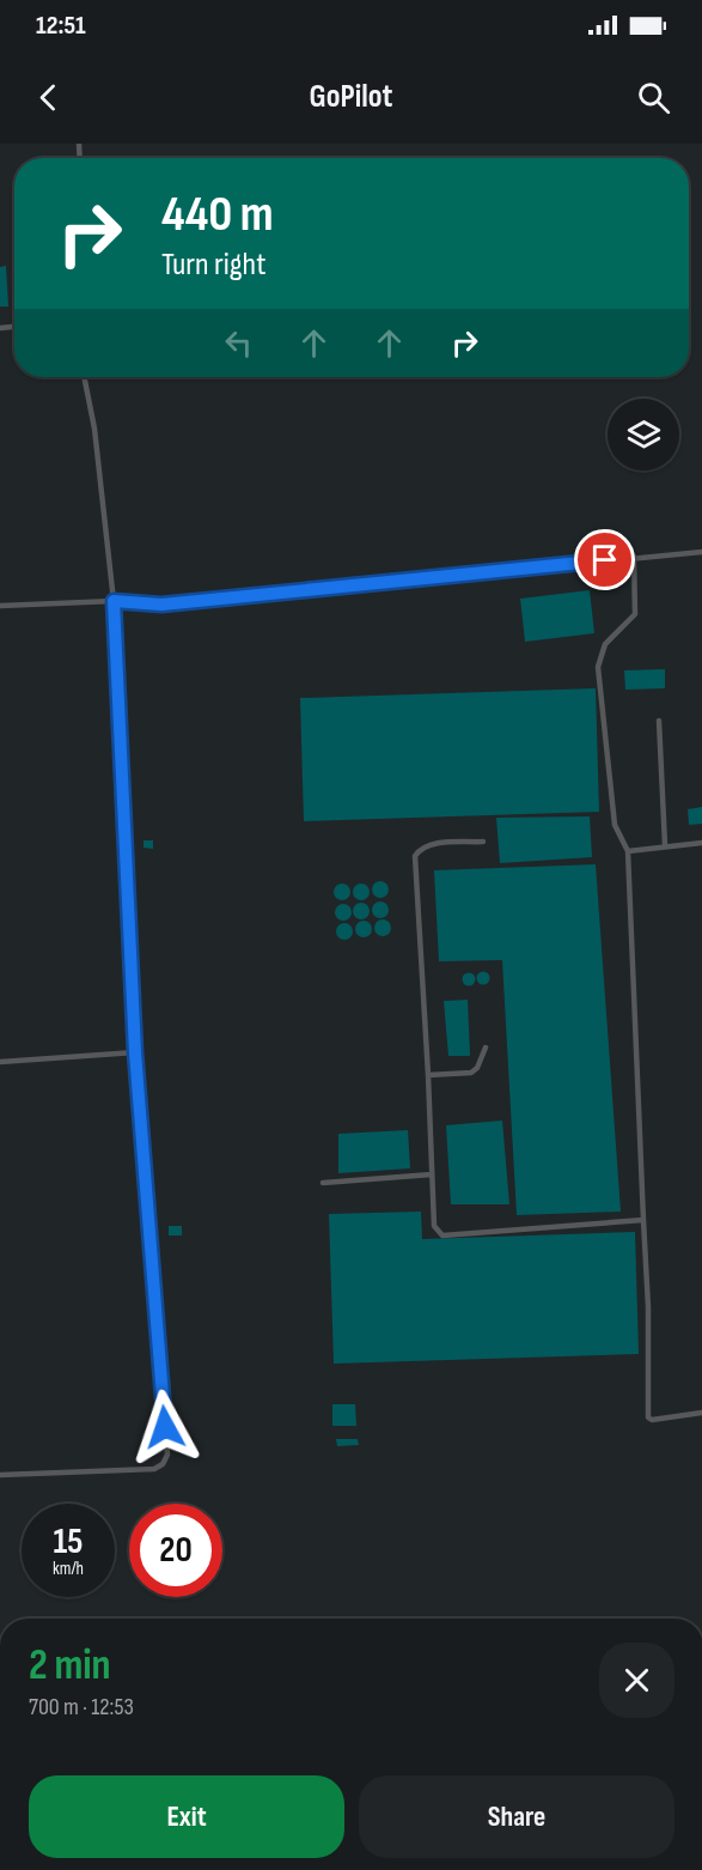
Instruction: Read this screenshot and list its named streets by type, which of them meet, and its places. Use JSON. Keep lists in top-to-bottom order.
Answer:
{
  "page": {
    "status": "12:51",
    "header": "GoPilot",
    "turn": ["440 m", "Turn right"],
    "speed": "15 km/h",
    "limit": "20",
    "heading": ["2 min", "700 m · 12:53"],
    "buttons": ["Exit", "Share"]
  }
}
